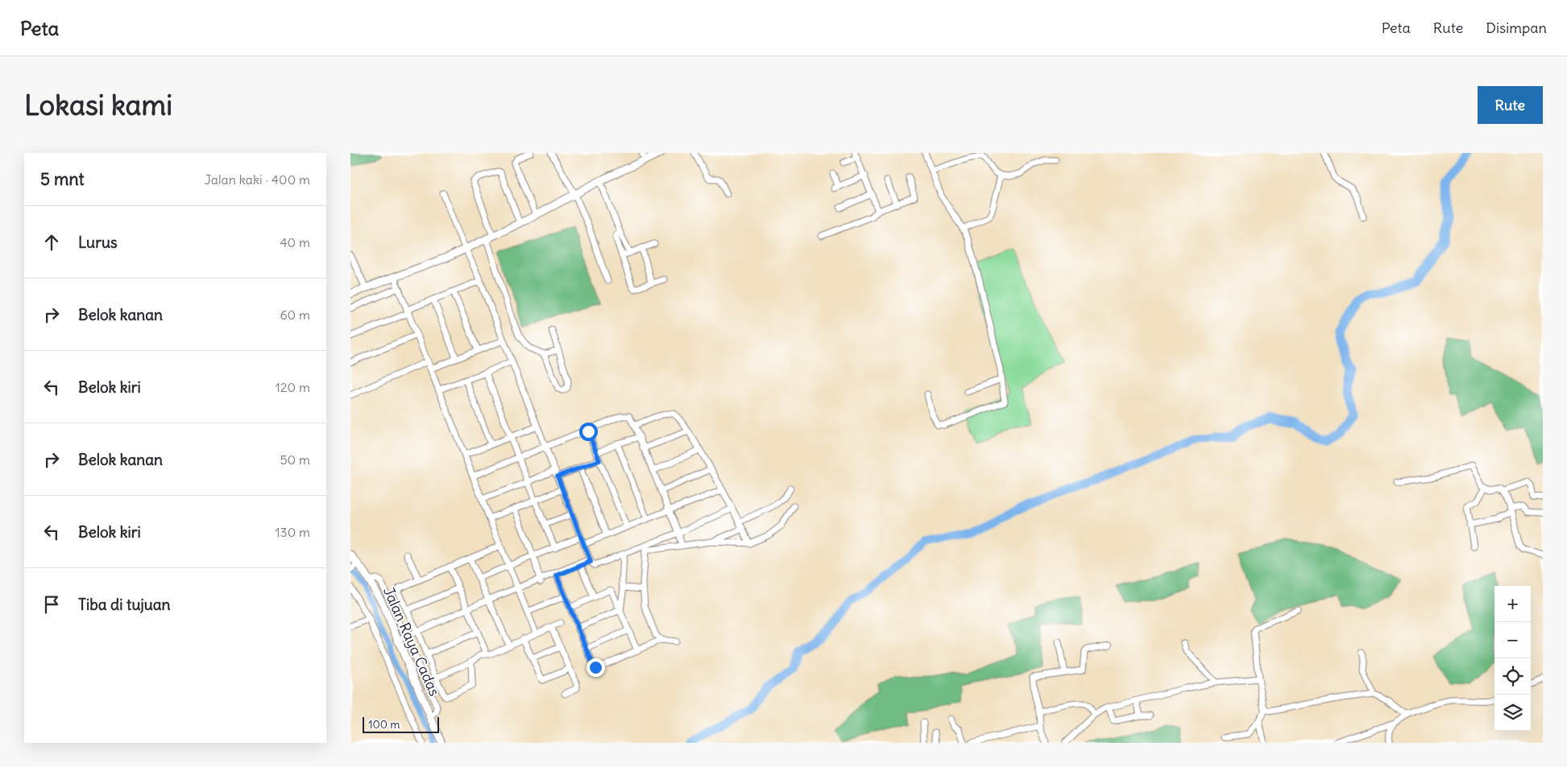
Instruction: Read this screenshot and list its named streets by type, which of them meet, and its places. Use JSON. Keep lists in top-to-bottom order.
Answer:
{
  "streets": {
    "street": ["Jalan Raya Cadas"]
  },
  "scale_bar": "100 m",
  "page": {
    "header": "Peta",
    "nav": ["Peta", "Rute", "Disimpan"],
    "buttons": "Rute",
    "title": "Lokasi kami",
    "heading": ["5 mnt", "Jalan kaki · 400 m"],
    "list": [
      ["Lurus", "40 m"],
      ["Belok kanan", "60 m"],
      ["Belok kiri", "120 m"],
      ["Belok kanan", "50 m"],
      ["Belok kiri", "130 m"],
      "Tiba di tujuan"
    ],
    "map_buttons": ["+", "−"],
    "scale": "100 m"
  }
}
